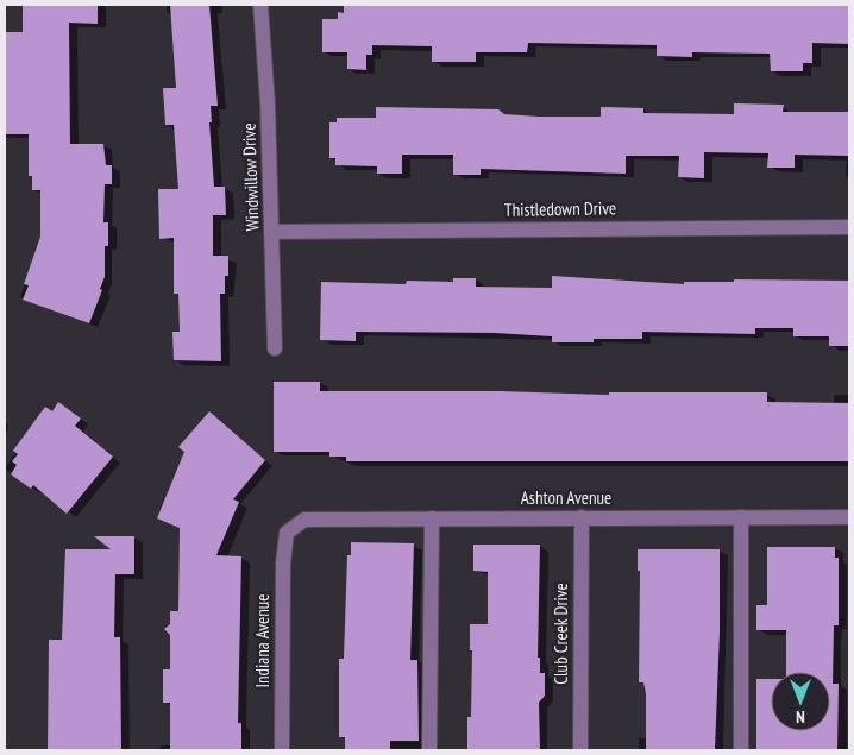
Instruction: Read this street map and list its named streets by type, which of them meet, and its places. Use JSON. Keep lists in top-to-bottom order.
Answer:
{
  "streets": {
    "street": [
      "Windwillow Drive",
      "Thistledown Drive",
      "Ashton Avenue",
      "Club Creek Drive",
      "Indiana Avenue"
    ]
  },
  "crossings": [
    ["Windwillow Drive", "Thistledown Drive"],
    ["Ashton Avenue", "Club Creek Drive"],
    ["Ashton Avenue", "Indiana Avenue"]
  ],
  "north": "bottom"
}
